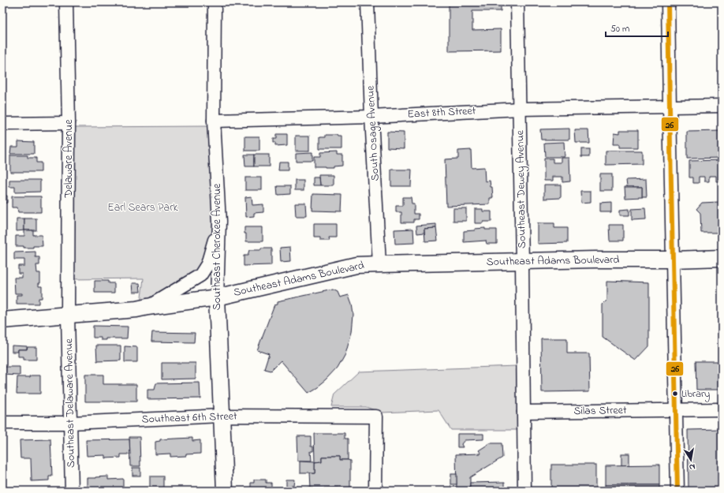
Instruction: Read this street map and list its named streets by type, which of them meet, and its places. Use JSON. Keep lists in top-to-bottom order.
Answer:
{
  "streets": {
    "main road": ["Southeast Cherokee Avenue", "Southeast Adams Boulevard"],
    "street": [
      "East 8th Street",
      "South Osage Avenue",
      "Delaware Avenue",
      "Southeast Dewey Avenue",
      "Southeast Delaware Avenue",
      "Silas Street",
      "Southeast 6th Street"
    ]
  },
  "crossings": [
    ["East 8th Street", "South Osage Avenue"],
    ["East 8th Street", "Southeast Dewey Avenue"],
    ["East 8th Street", "Southeast Cherokee Avenue"],
    ["South Osage Avenue", "Southeast Adams Boulevard"],
    ["Delaware Avenue", "Southeast Adams Boulevard"],
    ["Delaware Avenue", "Southeast Delaware Avenue"],
    ["Southeast Dewey Avenue", "Southeast Adams Boulevard"],
    ["Southeast Dewey Avenue", "Silas Street"],
    ["Southeast Cherokee Avenue", "Southeast Adams Boulevard"],
    ["Southeast Cherokee Avenue", "Southeast 6th Street"],
    ["Southeast Adams Boulevard", "Southeast Delaware Avenue"],
    ["Southeast Delaware Avenue", "Southeast 6th Street"]
  ],
  "parks": ["Earl Sears Park"],
  "places": ["Library"],
  "lines": ["transit line 26"],
  "scale_bar": "50 m",
  "north": "bottom"
}
